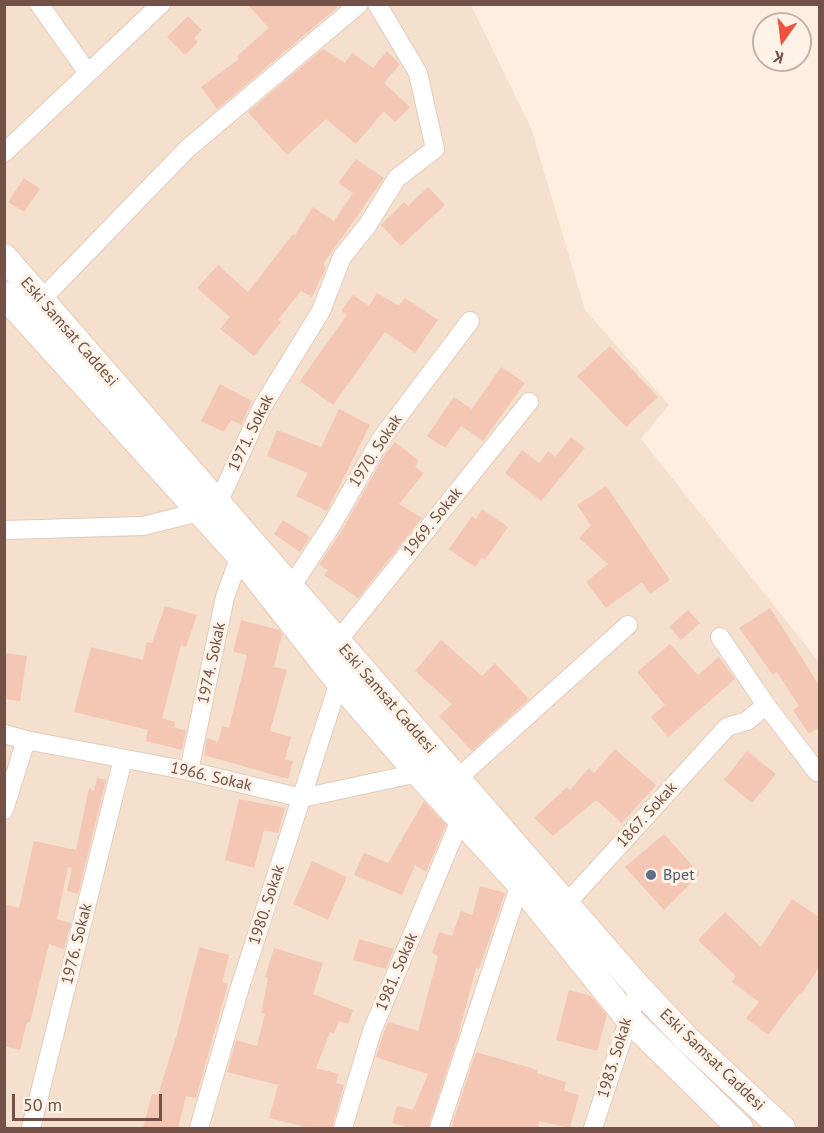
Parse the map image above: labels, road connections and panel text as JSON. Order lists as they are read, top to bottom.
{
  "streets": {
    "street": [
      "Eski Samsat Caddesi",
      "1971. Sokak",
      "1970. Sokak",
      "1969. Sokak",
      "1974. Sokak",
      "1966. Sokak",
      "1867. Sokak",
      "1980. Sokak",
      "1976. Sokak",
      "1981. Sokak",
      "1983. Sokak"
    ]
  },
  "crossings": [
    ["Eski Samsat Caddesi", "1971. Sokak"],
    ["Eski Samsat Caddesi", "1970. Sokak"],
    ["Eski Samsat Caddesi", "1969. Sokak"],
    ["Eski Samsat Caddesi", "1974. Sokak"],
    ["Eski Samsat Caddesi", "1966. Sokak"],
    ["Eski Samsat Caddesi", "1867. Sokak"],
    ["Eski Samsat Caddesi", "1980. Sokak"],
    ["Eski Samsat Caddesi", "1981. Sokak"],
    ["Eski Samsat Caddesi", "1983. Sokak"],
    ["1974. Sokak", "1966. Sokak"],
    ["1966. Sokak", "1980. Sokak"],
    ["1966. Sokak", "1976. Sokak"]
  ],
  "places": ["Bpet"],
  "scale_bar": "50 m",
  "north": "bottom"
}
